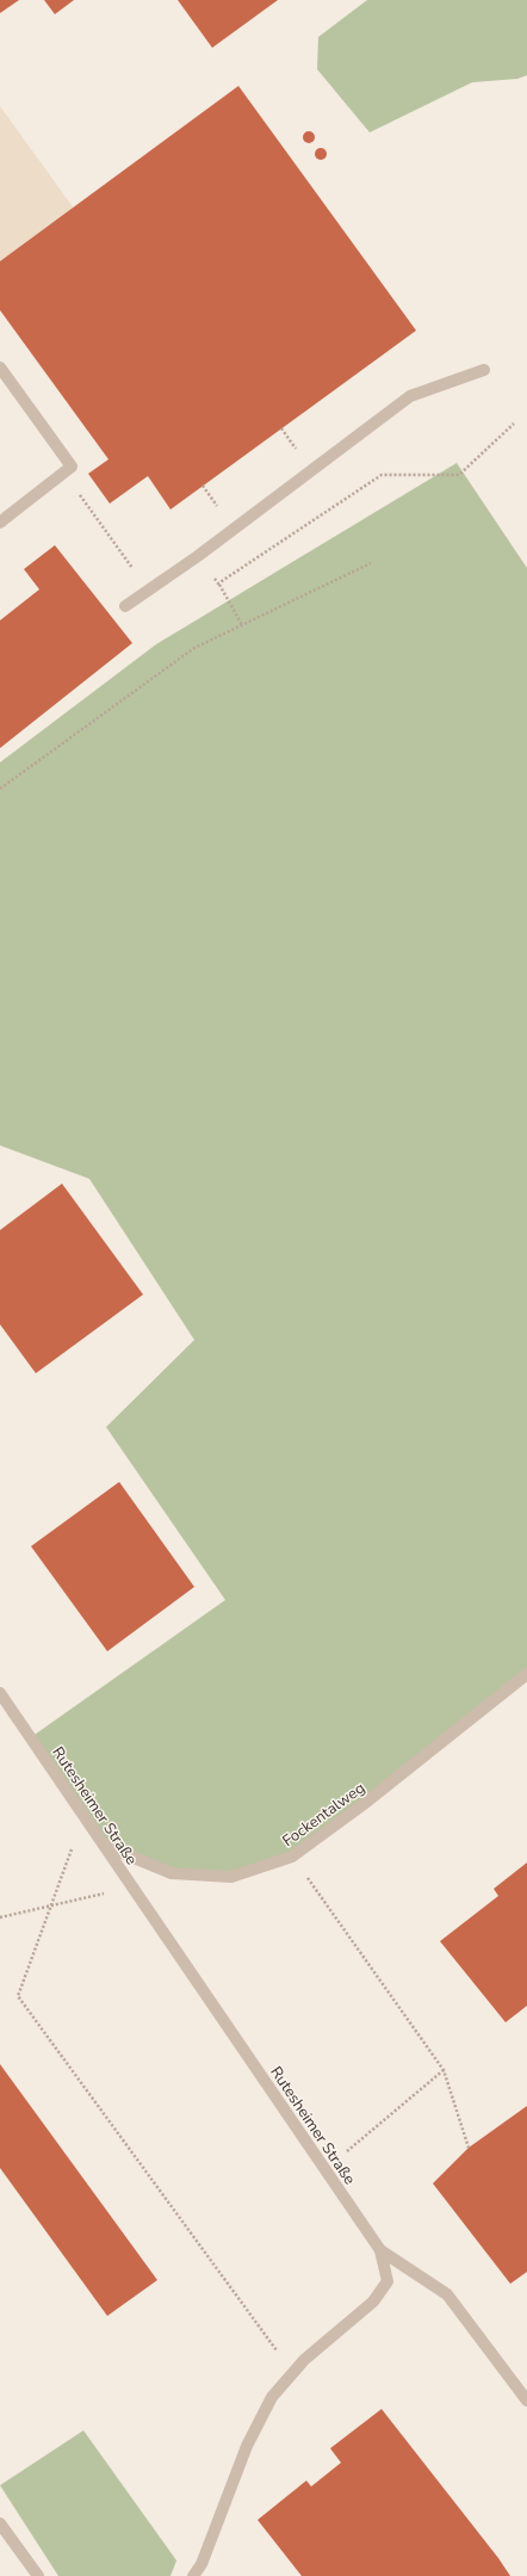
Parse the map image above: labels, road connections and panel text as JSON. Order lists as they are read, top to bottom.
{
  "streets": {
    "street": ["Rutesheimer Straße", "Fockentalweg"]
  },
  "crossings": [
    ["Rutesheimer Straße", "Fockentalweg"]
  ]
}
